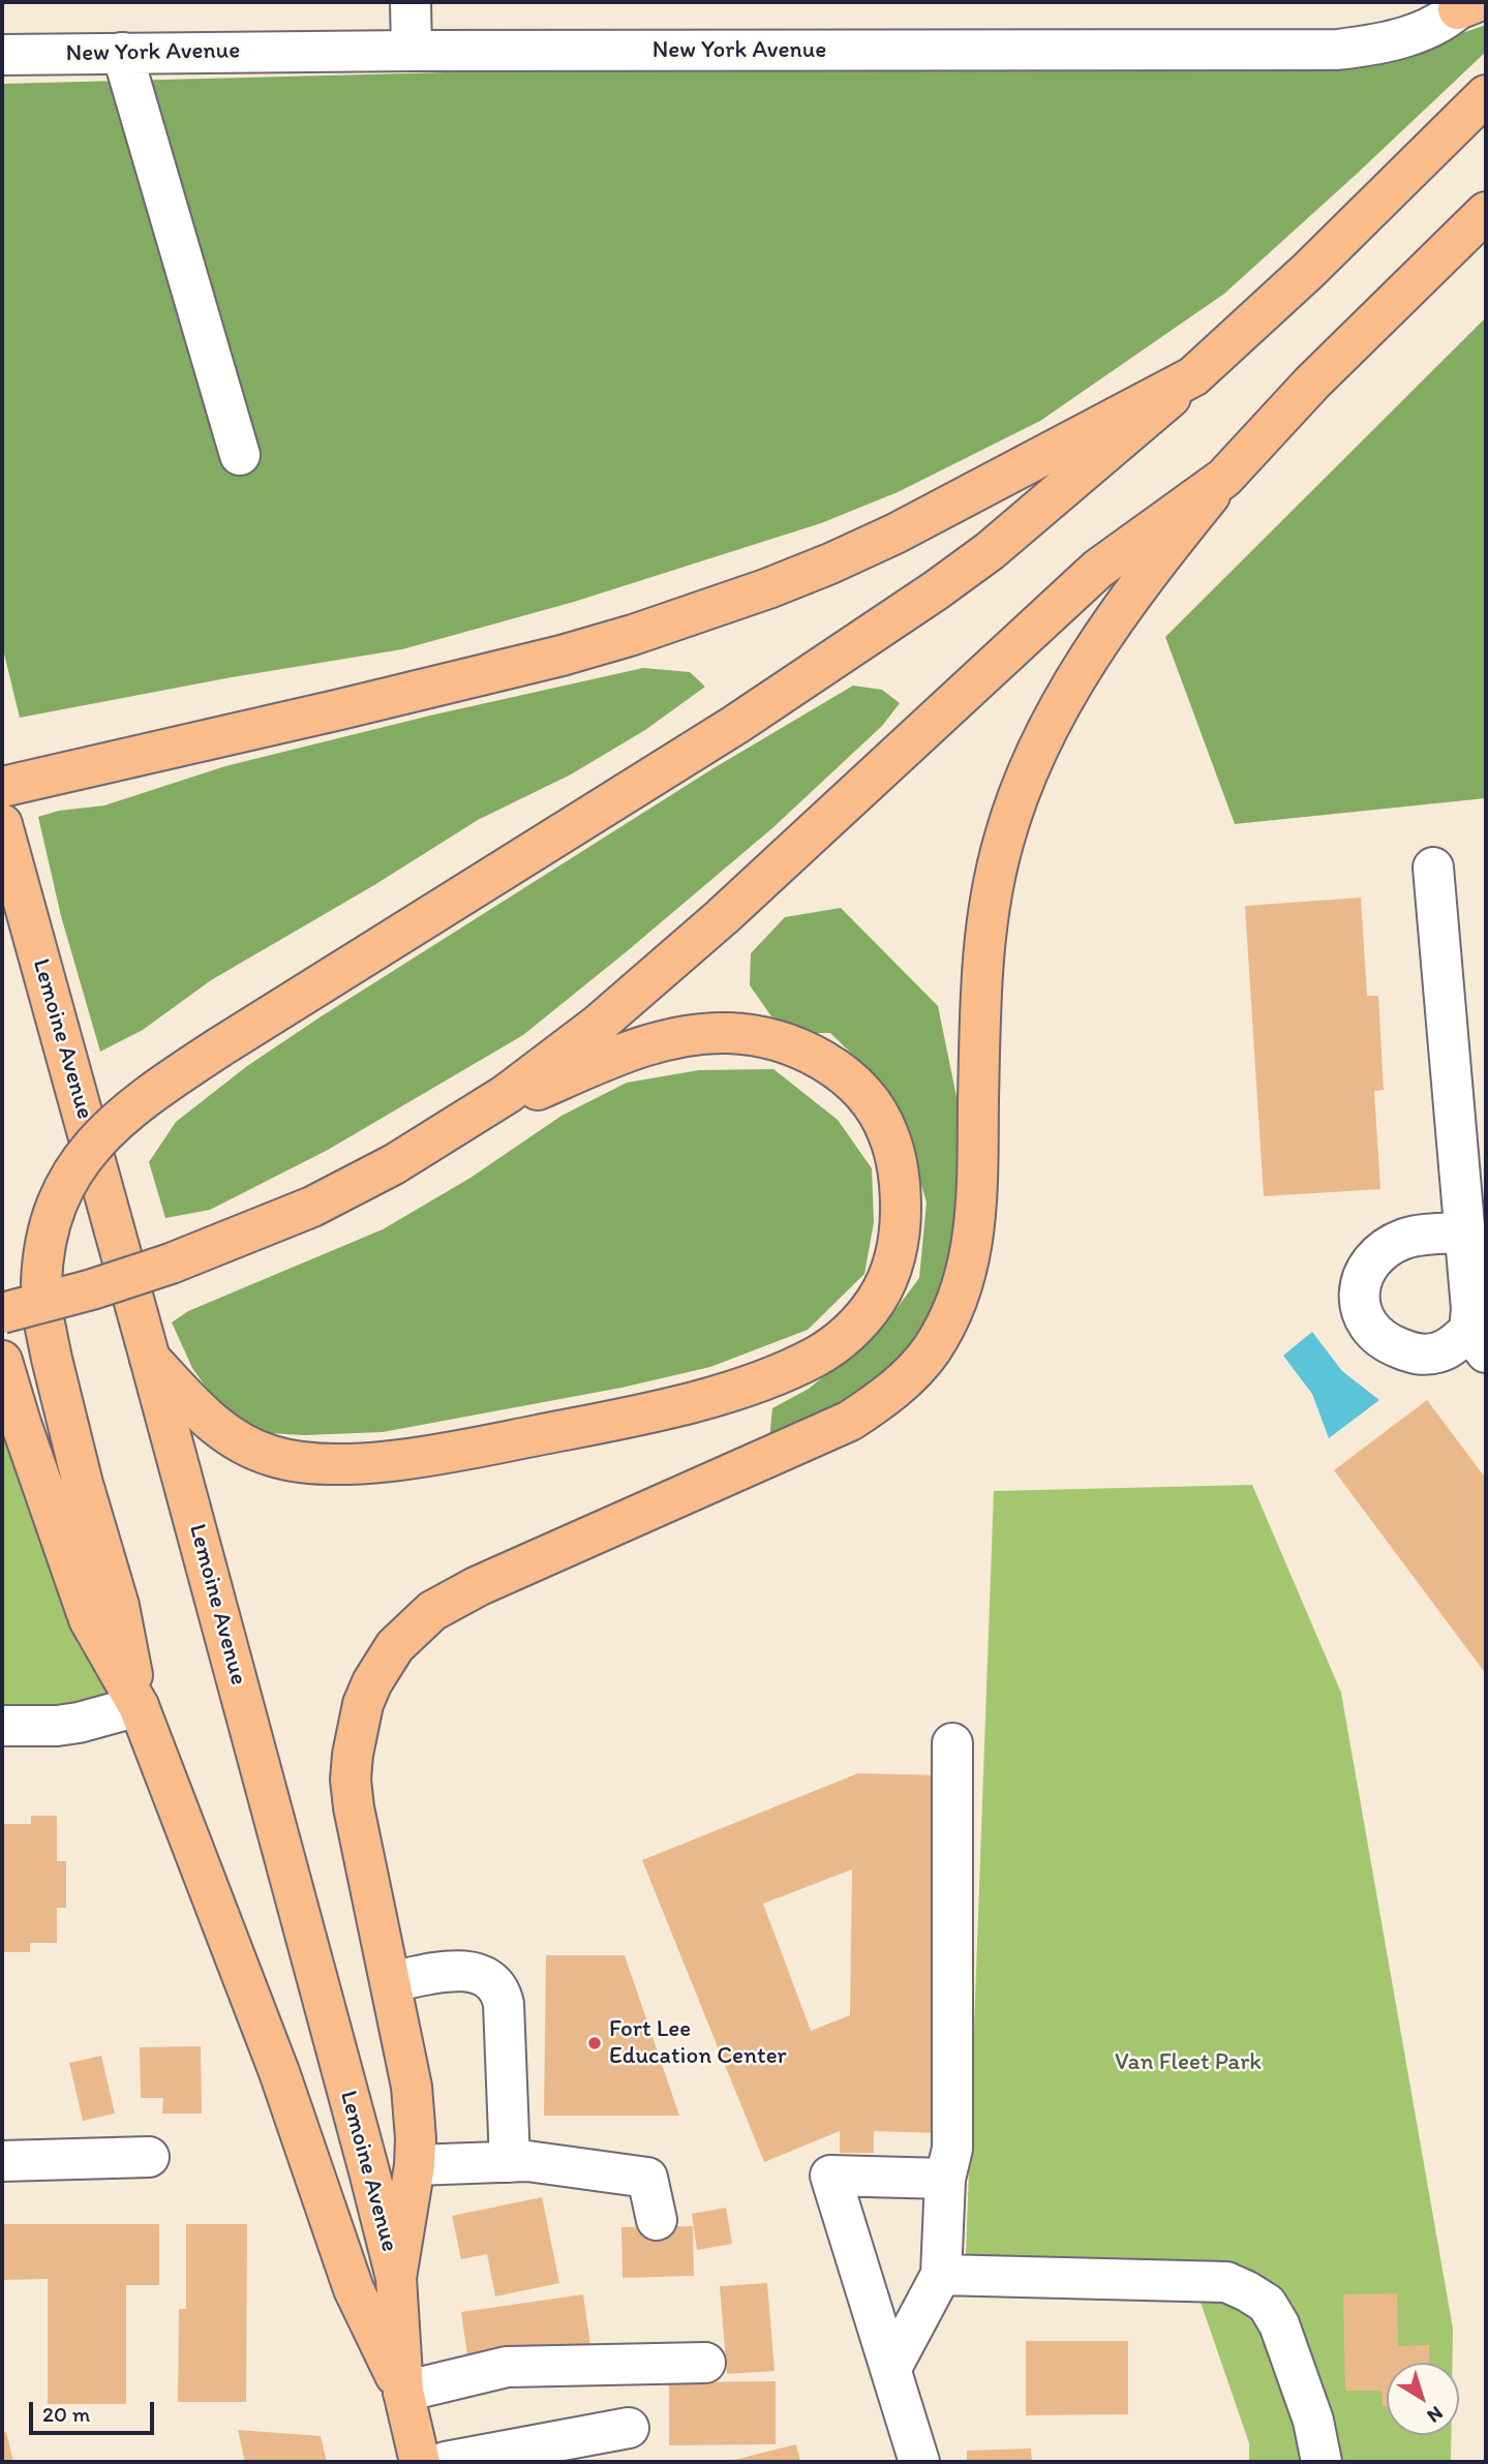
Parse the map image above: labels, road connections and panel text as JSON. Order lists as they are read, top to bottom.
{
  "streets": {
    "main road": ["Lemoine Avenue"],
    "street": ["New York Avenue"]
  },
  "parks": ["Van Fleet Park"],
  "places": ["Fort Lee Education Center"],
  "scale_bar": "20 m",
  "north": "bottom right"
}
